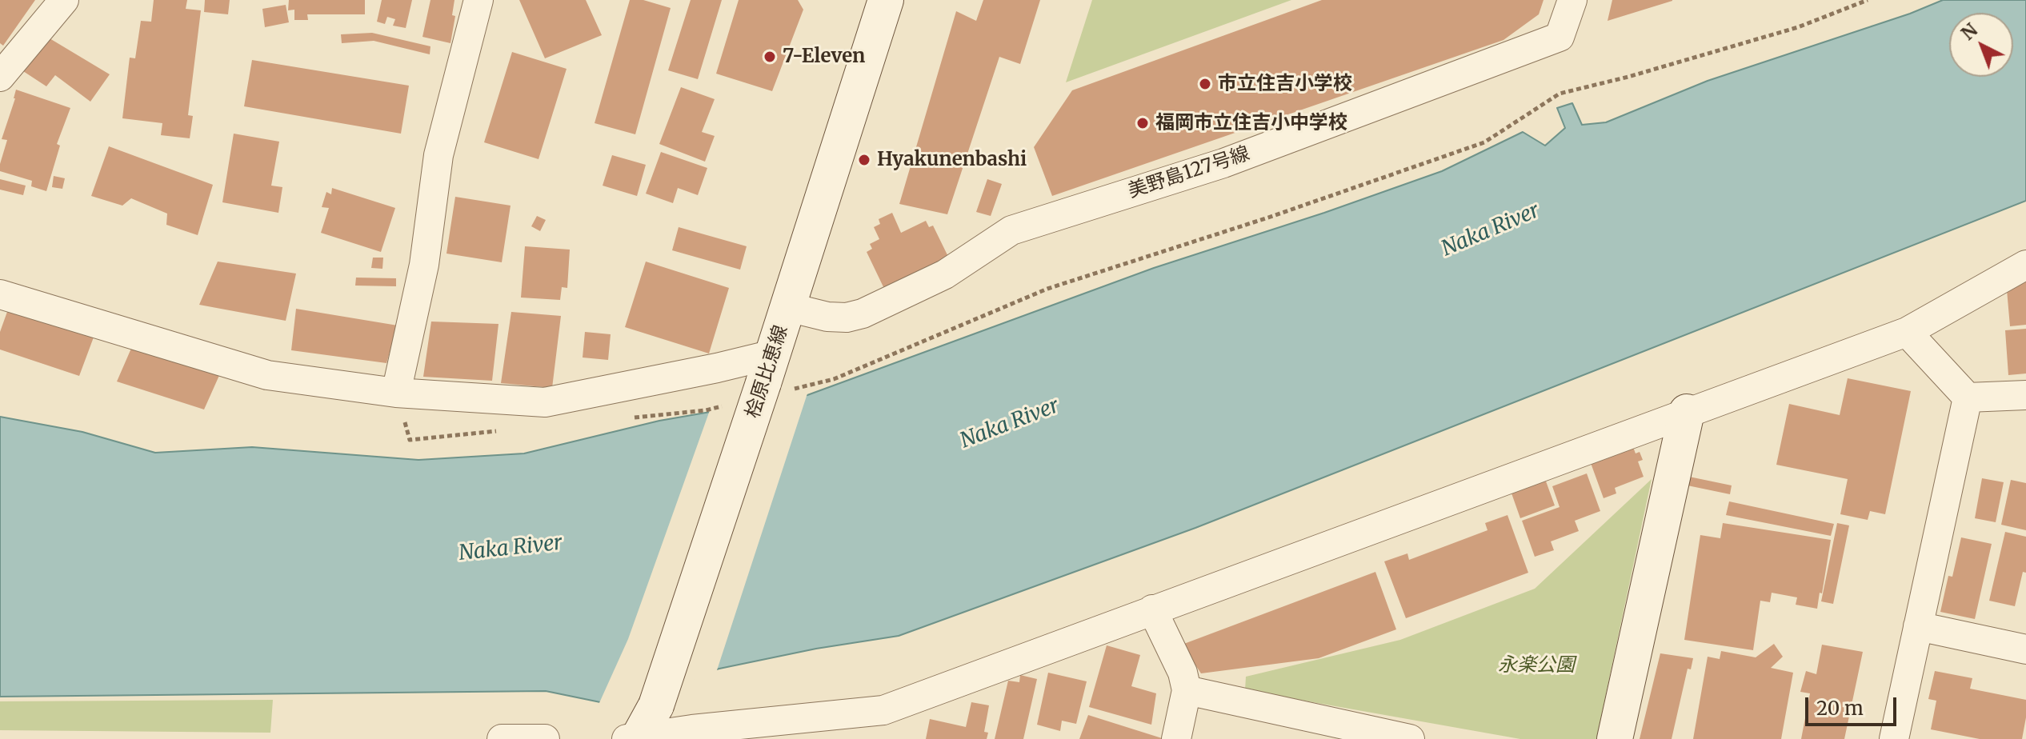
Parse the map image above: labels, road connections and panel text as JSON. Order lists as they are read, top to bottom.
{
  "streets": {
    "main road": ["桧原比恵線"],
    "street": ["美野島127号線"]
  },
  "crossings": [
    ["美野島127号線", "桧原比恵線"]
  ],
  "water": ["Naka River"],
  "parks": ["永楽公園"],
  "places": [
    "7-Eleven",
    "市立住吉小学校",
    "福岡市立住吉小中学校",
    "Hyakunenbashi"
  ],
  "scale_bar": "20 m",
  "north": "top left"
}
